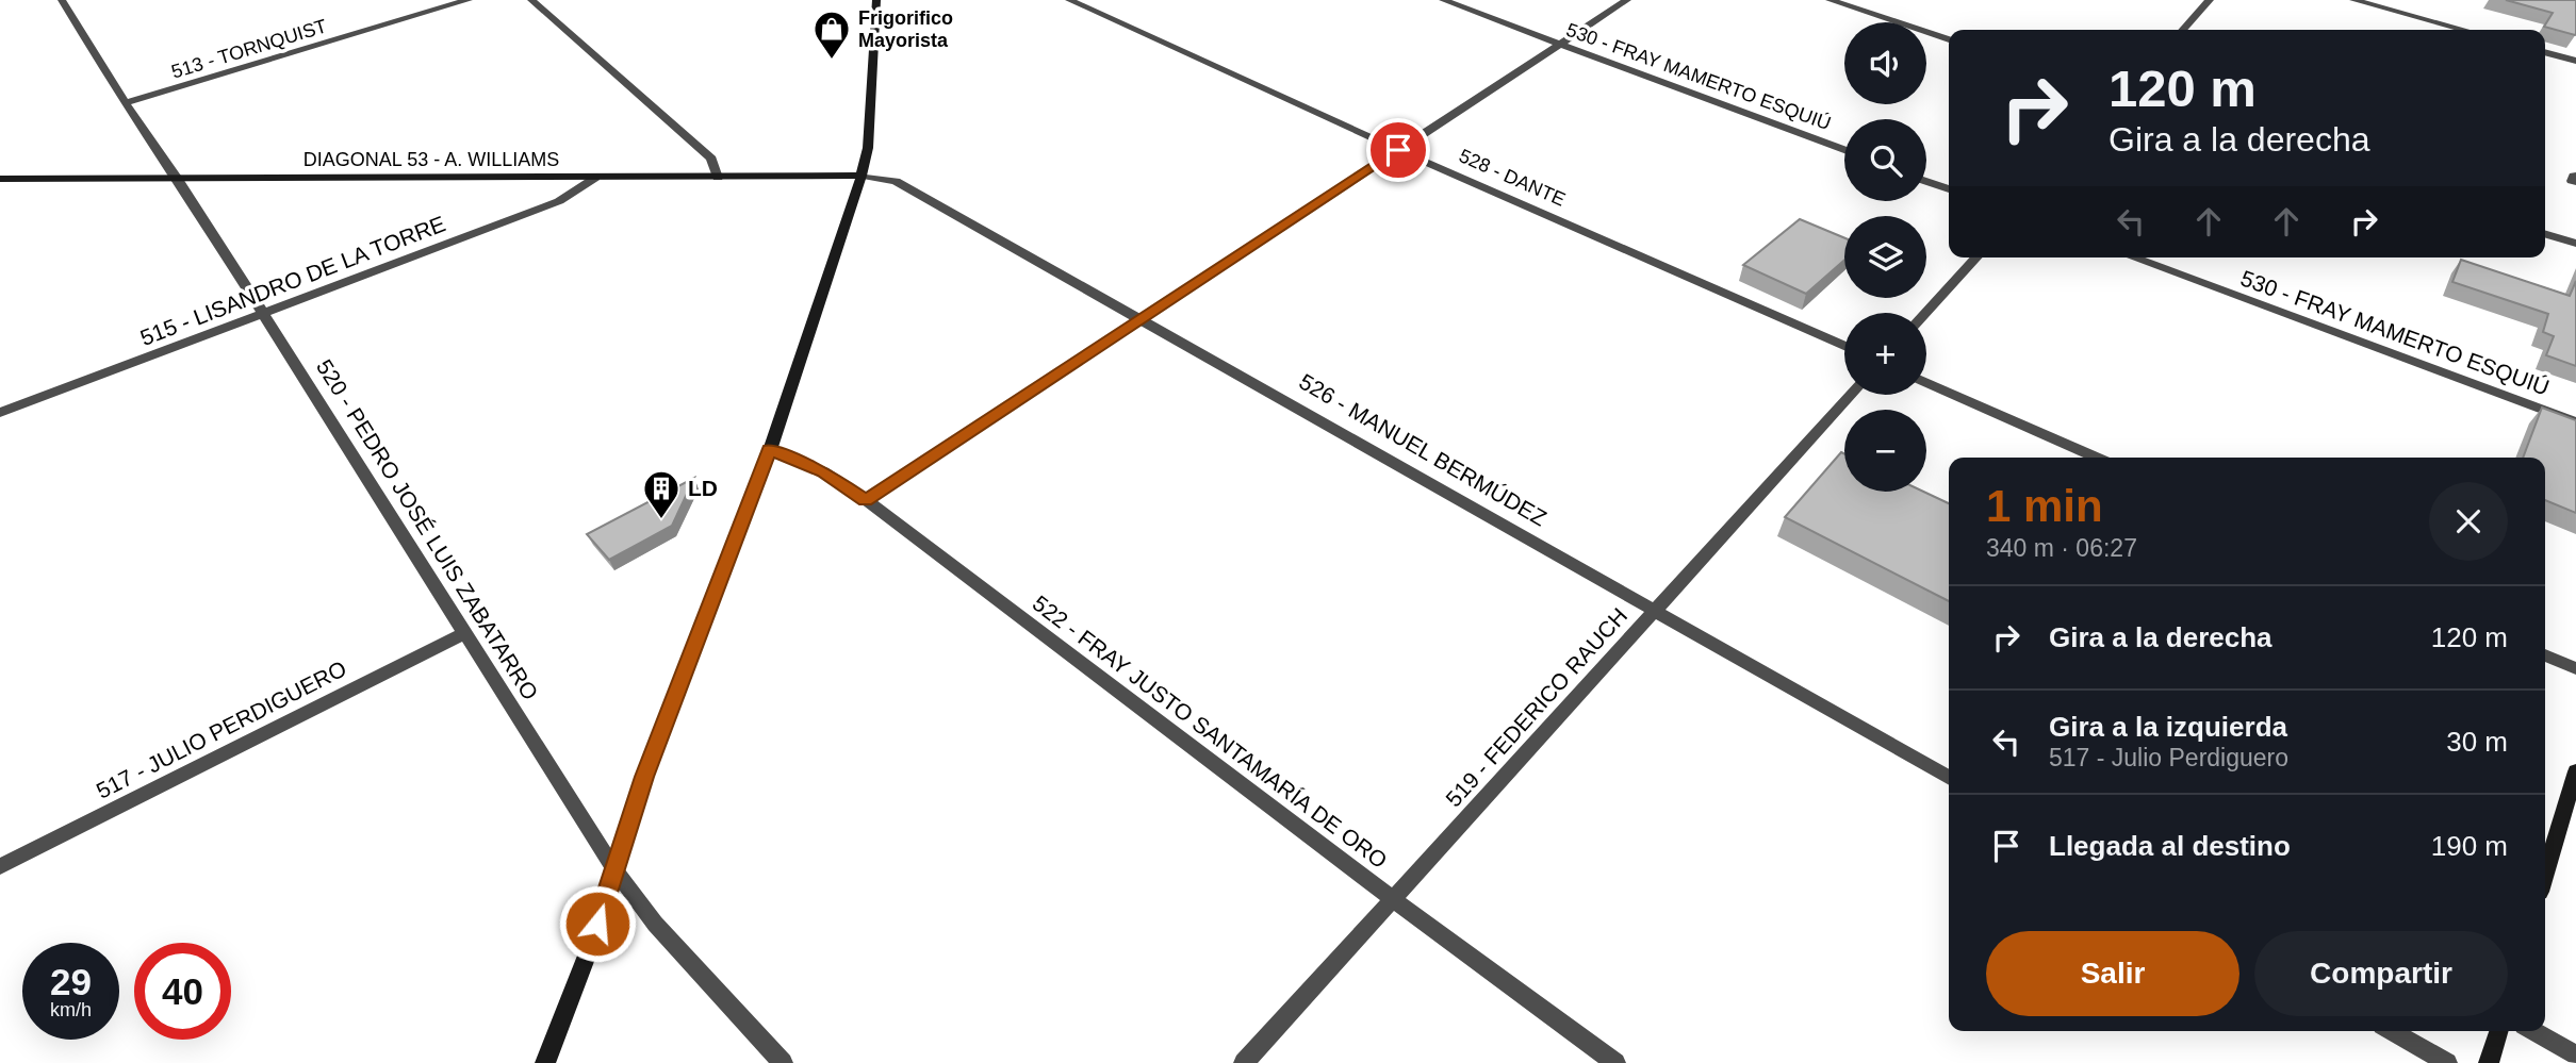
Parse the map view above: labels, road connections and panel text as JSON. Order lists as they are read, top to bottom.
{
  "streets": {
    "street": [
      "513 - TORNQUIST",
      "530 - FRAY MAMERTO ESQUIÚ",
      "DIAGONAL 53 - A. WILLIAMS",
      "528 - DANTE",
      "515 - LISANDRO DE LA TORRE",
      "526 - MANUEL BERMÚDEZ",
      "520 - PEDRO JOSÉ LUIS ZABATARRO",
      "519 - FEDERICO RAUCH",
      "517 - JULIO PERDIGUERO",
      "522 - FRAY JUSTO SANTAMARÍA DE ORO"
    ]
  },
  "crossings": [
    ["513 - TORNQUIST", "520 - PEDRO JOSÉ LUIS ZABATARRO"],
    ["DIAGONAL 53 - A. WILLIAMS", "515 - LISANDRO DE LA TORRE"],
    ["DIAGONAL 53 - A. WILLIAMS", "526 - MANUEL BERMÚDEZ"],
    ["DIAGONAL 53 - A. WILLIAMS", "520 - PEDRO JOSÉ LUIS ZABATARRO"],
    ["515 - LISANDRO DE LA TORRE", "520 - PEDRO JOSÉ LUIS ZABATARRO"],
    ["526 - MANUEL BERMÚDEZ", "519 - FEDERICO RAUCH"],
    ["520 - PEDRO JOSÉ LUIS ZABATARRO", "517 - JULIO PERDIGUERO"],
    ["519 - FEDERICO RAUCH", "522 - FRAY JUSTO SANTAMARÍA DE ORO"]
  ],
  "places": {
    "shop": ["Frigorifico Mayorista"],
    "building": ["LD"]
  },
  "page": {
    "map_buttons": ["+", "−"],
    "turn": ["120 m", "Gira a la derecha"],
    "heading": ["1 min", "340 m · 06:27"],
    "list": [
      {
        "name": "Gira a la derecha",
        "value": "120 m"
      },
      {
        "name": "Gira a la izquierda",
        "note": "517 - Julio Perdiguero",
        "value": "30 m"
      },
      {
        "name": "Llegada al destino",
        "value": "190 m"
      }
    ],
    "buttons": ["Salir", "Compartir"],
    "speed": "29 km/h",
    "limit": "40"
  }
}
